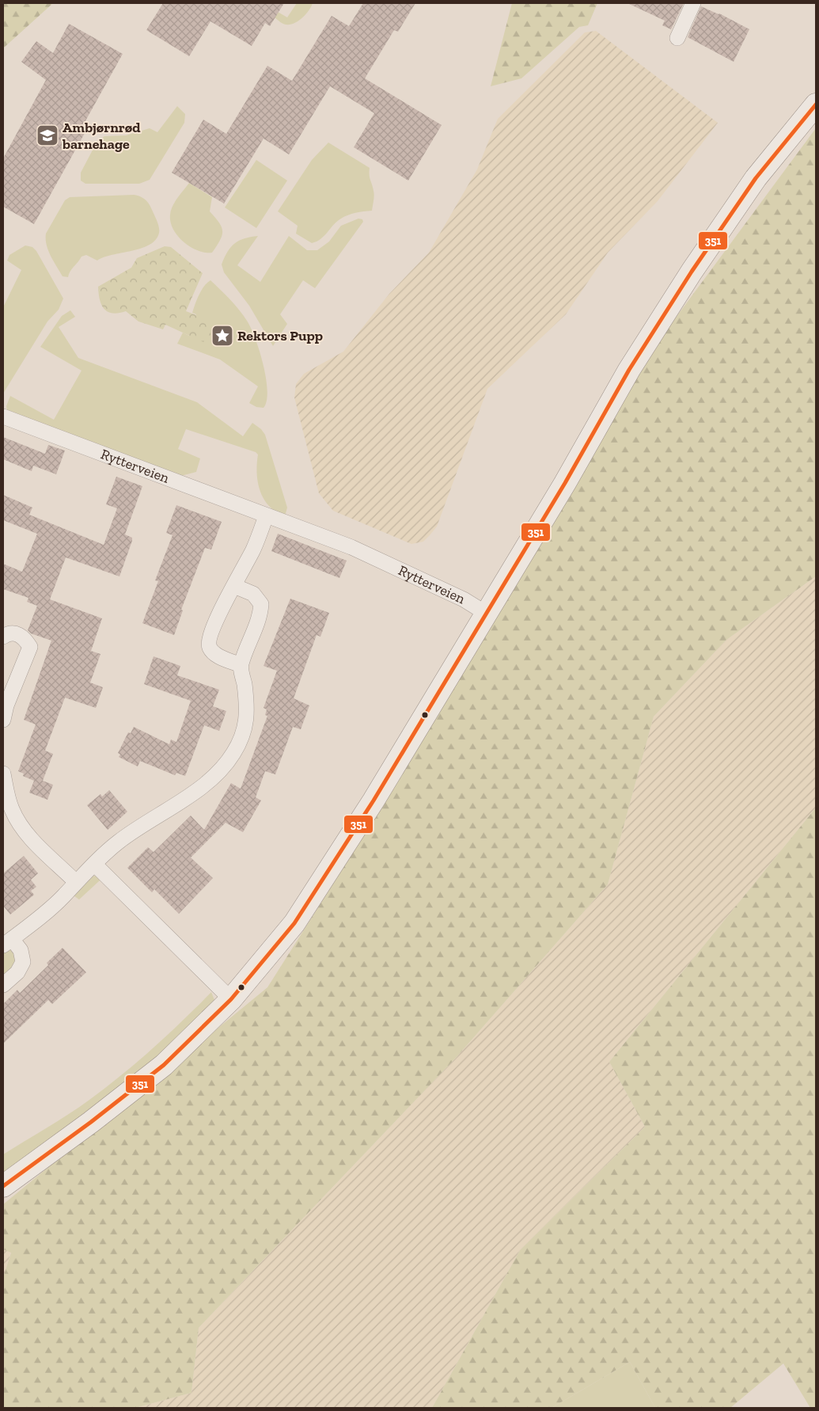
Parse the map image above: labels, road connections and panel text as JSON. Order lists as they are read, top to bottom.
{
  "streets": {
    "street": ["Rytterveien"]
  },
  "places": {
    "school or university": ["Ambjørnrød barnehage"],
    "place": ["Rektors Pupp"]
  },
  "lines": ["transit line 351"]
}
